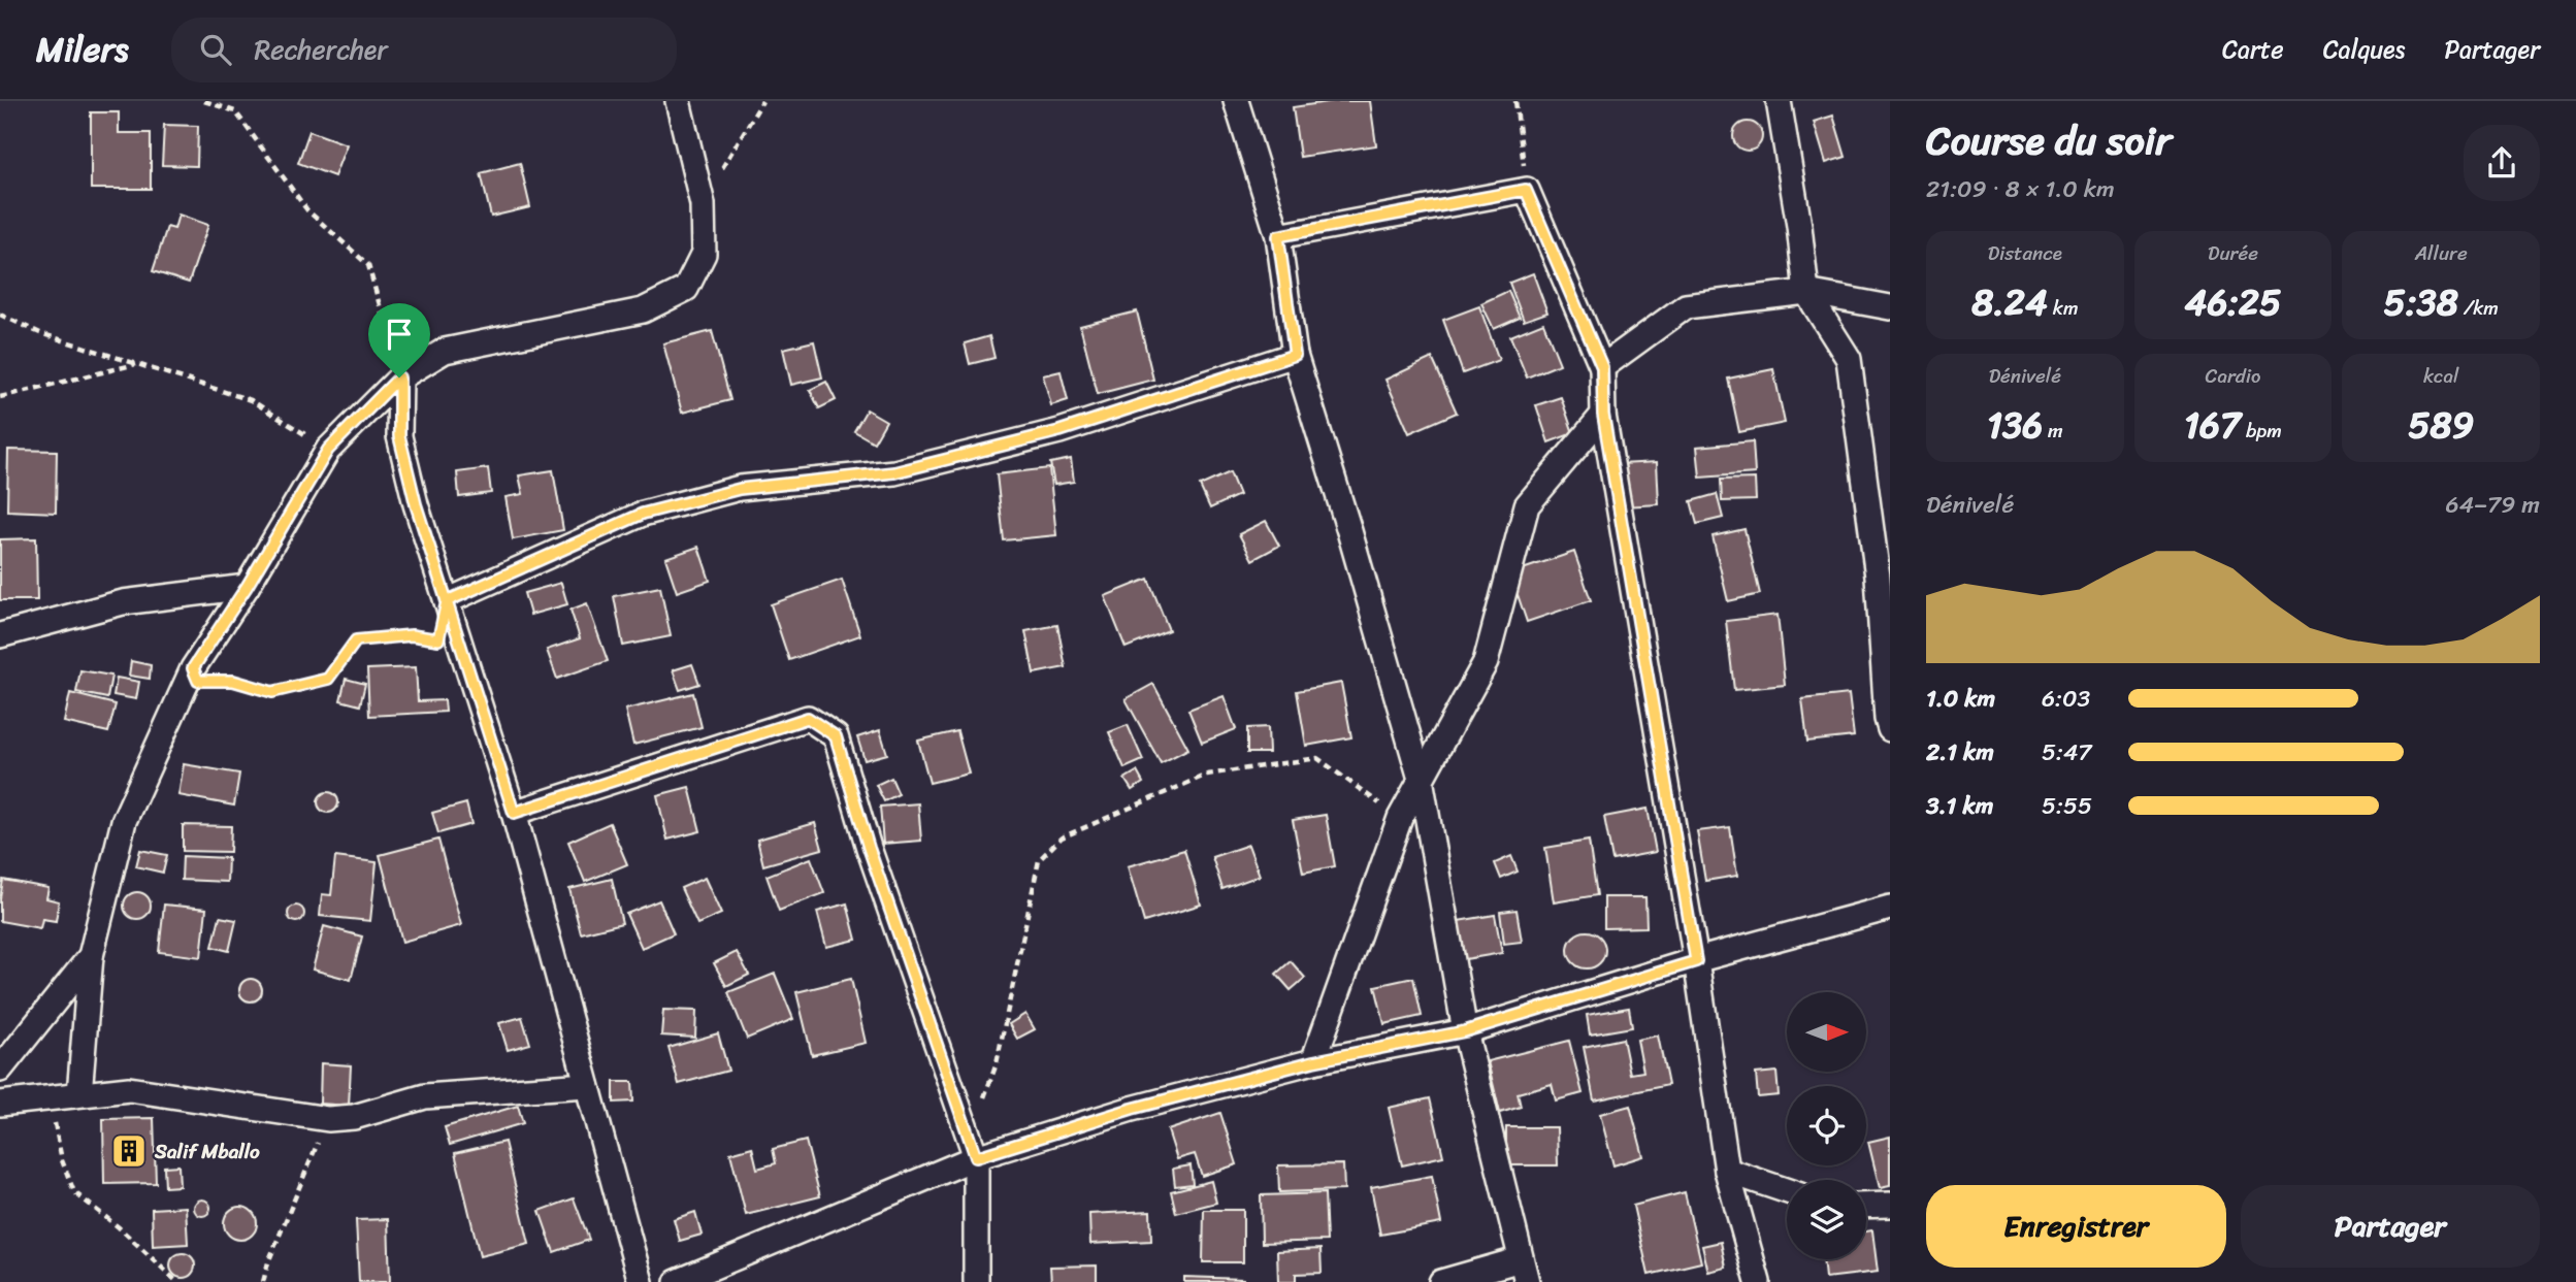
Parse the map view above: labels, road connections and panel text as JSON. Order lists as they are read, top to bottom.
{
  "places": {
    "building": ["Salif Mballo"]
  },
  "north": "right",
  "page": {
    "header": "Milers",
    "search": "Rechercher",
    "nav": ["Carte", "Calques", "Partager"],
    "heading": ["Course du soir", "21:09 · 8 × 1.0 km"],
    "stats": [
      ["Distance", "8.24 km"],
      ["Durée", "46:25"],
      ["Allure", "5:38 /km"],
      ["Dénivelé", "136 m"],
      ["Cardio", "167 bpm"],
      ["kcal", "589"]
    ],
    "chart": ["Dénivelé", "64–79 m"],
    "list": [
      {
        "name": "1.0 km",
        "note": "6:03"
      },
      {
        "name": "2.1 km",
        "note": "5:47"
      },
      {
        "name": "3.1 km",
        "note": "5:55"
      }
    ],
    "buttons": ["Enregistrer", "Partager"]
  }
}
